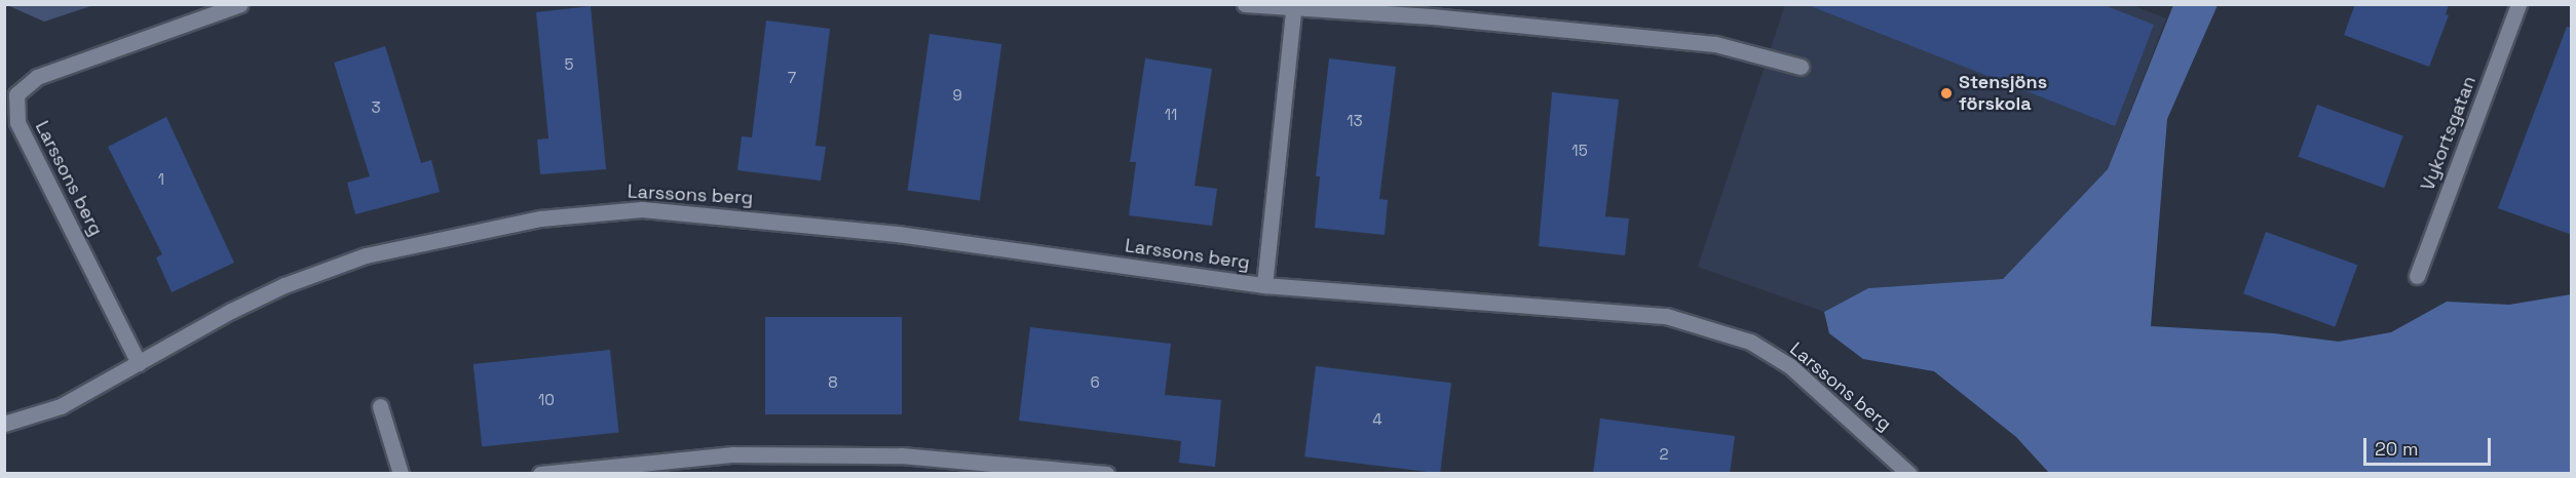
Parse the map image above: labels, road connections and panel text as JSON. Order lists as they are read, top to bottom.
{
  "streets": {
    "street": ["Vykortsgatan", "Larssons berg"]
  },
  "places": ["Stensjöns förskola"],
  "house_numbers": [
    "5",
    "7",
    "9",
    "3",
    "11",
    "13",
    "15",
    "1",
    "8",
    "6",
    "10",
    "4",
    "2"
  ],
  "scale_bar": "20 m"
}
